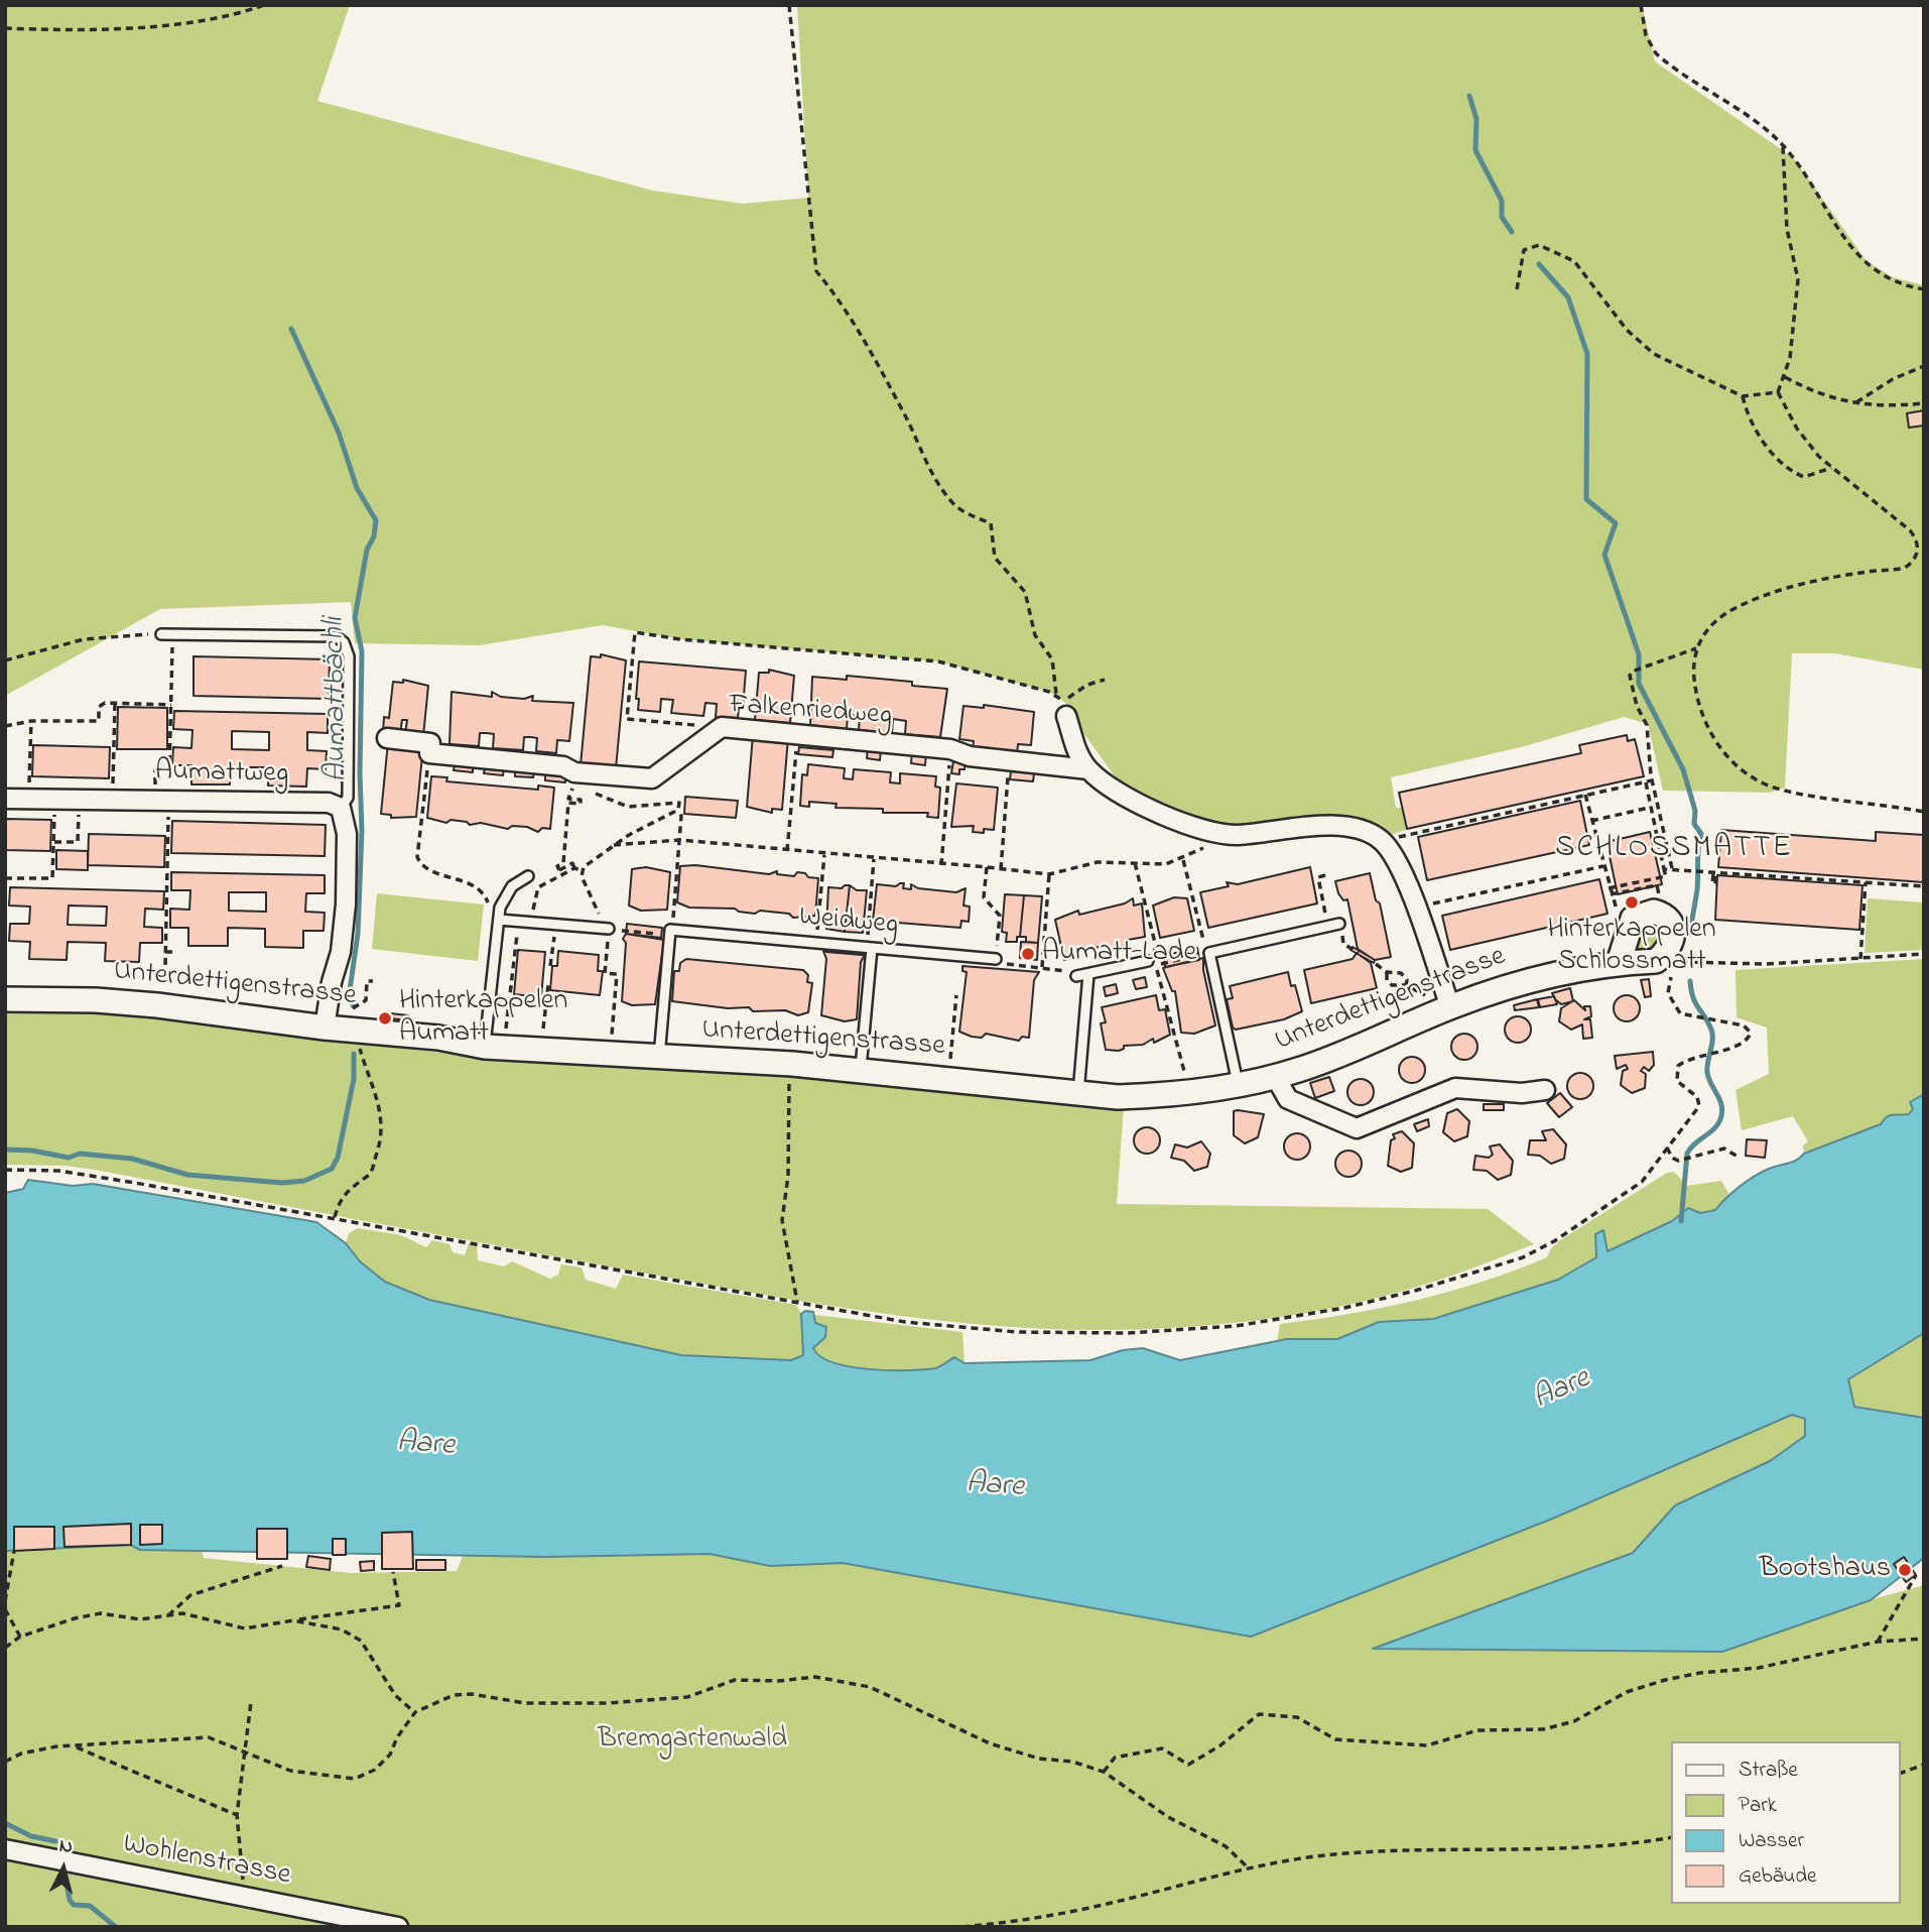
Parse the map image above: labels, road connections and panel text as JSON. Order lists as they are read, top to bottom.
{
  "streets": {
    "street": [
      "Falkenriedweg",
      "Aumattweg",
      "Unterdettigenstrasse",
      "Wohlenstrasse"
    ],
    "lane": ["Weidweg"]
  },
  "districts": ["SCHLOSSMATTE"],
  "water": ["Aumattbächli", "Aare"],
  "parks": ["Bremgartenwald"],
  "places": [
    "Hinterkappelen Schlossmatt",
    "Aumatt-Lade",
    "Hinterkappelen Aumatt",
    "Bootshaus"
  ],
  "legend": [
    "Straße",
    "Park",
    "Wasser",
    "Gebäude"
  ],
  "north": "top"
}
